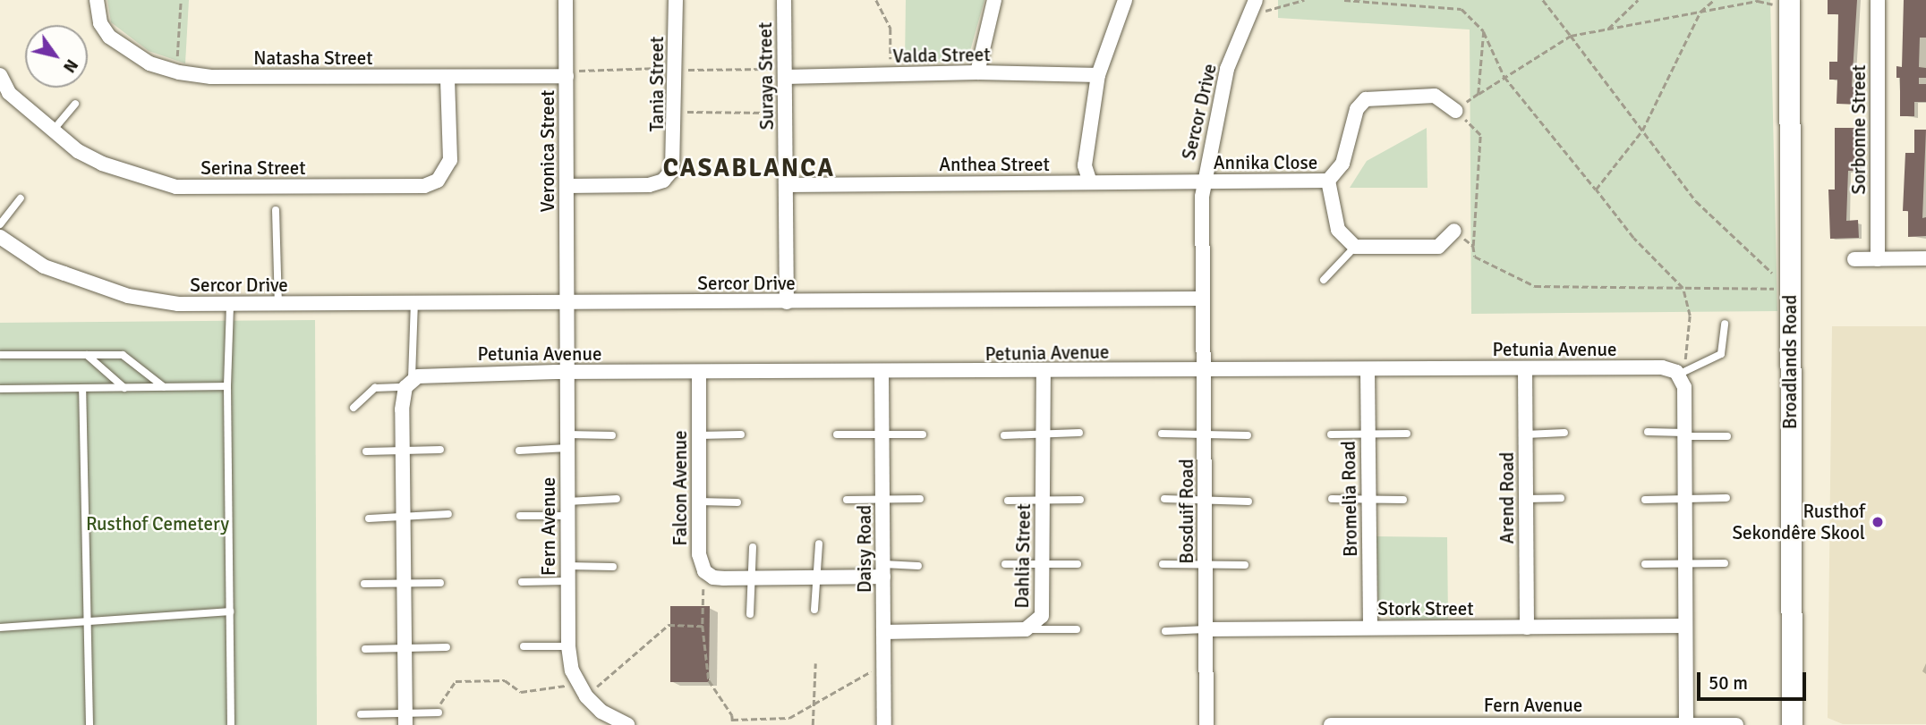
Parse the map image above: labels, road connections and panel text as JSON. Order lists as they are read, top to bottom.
{
  "streets": {
    "main road": ["Broadlands Road"],
    "street": [
      "Valda Street",
      "Natasha Street",
      "Suraya Street",
      "Tania Street",
      "Sercor Drive",
      "Sorbonne Street",
      "Veronica Street",
      "Annika Close",
      "Anthea Street",
      "Serina Street",
      "Petunia Avenue",
      "Falcon Avenue",
      "Arend Road",
      "Bromelia Road",
      "Bosduif Road",
      "Fern Avenue",
      "Daisy Road",
      "Dahlia Street",
      "Stork Street"
    ]
  },
  "crossings": [
    ["Valda Street", "Suraya Street"],
    ["Natasha Street", "Veronica Street"],
    ["Natasha Street", "Serina Street"],
    ["Suraya Street", "Sercor Drive"],
    ["Suraya Street", "Anthea Street"],
    ["Tania Street", "Veronica Street"],
    ["Sercor Drive", "Veronica Street"],
    ["Sercor Drive", "Annika Close"],
    ["Sercor Drive", "Anthea Street"],
    ["Sercor Drive", "Bosduif Road"],
    ["Sercor Drive", "Fern Avenue"],
    ["Veronica Street", "Fern Avenue"],
    ["Annika Close", "Anthea Street"],
    ["Petunia Avenue", "Falcon Avenue"],
    ["Petunia Avenue", "Arend Road"],
    ["Petunia Avenue", "Bromelia Road"],
    ["Petunia Avenue", "Bosduif Road"],
    ["Petunia Avenue", "Fern Avenue"],
    ["Petunia Avenue", "Daisy Road"],
    ["Petunia Avenue", "Dahlia Street"],
    ["Falcon Avenue", "Daisy Road"],
    ["Arend Road", "Stork Street"],
    ["Bromelia Road", "Stork Street"],
    ["Bosduif Road", "Stork Street"],
    ["Daisy Road", "Dahlia Street"]
  ],
  "districts": ["CASABLANCA"],
  "parks": ["Rusthof Cemetery"],
  "places": ["Rusthof Sekondêre Skool"],
  "scale_bar": "50 m",
  "north": "bottom right"
}
